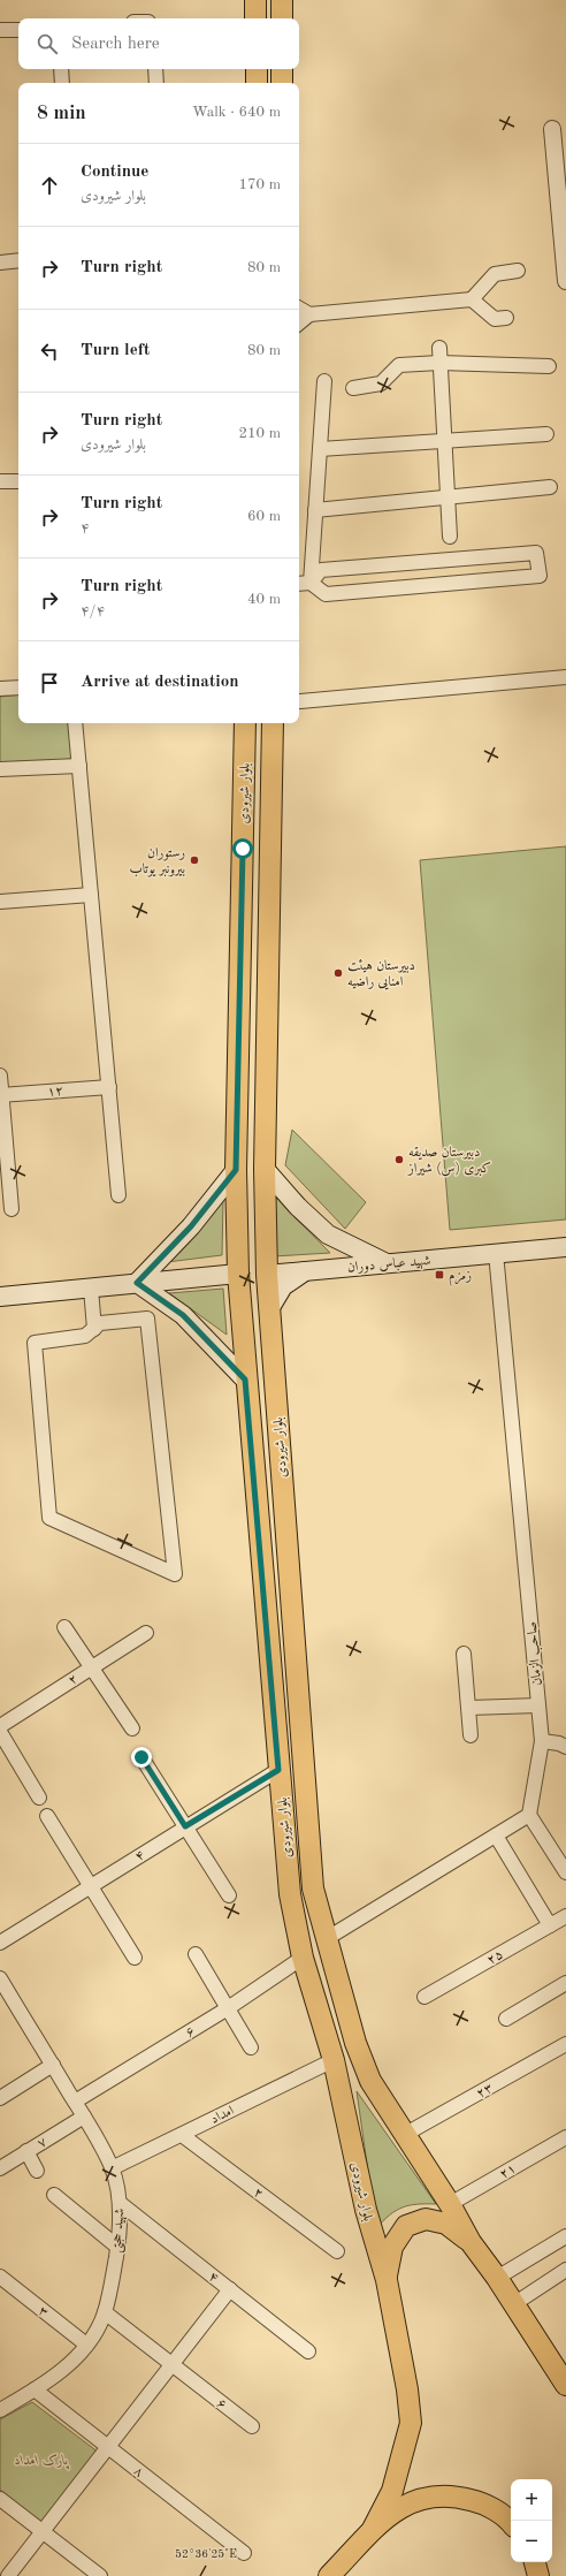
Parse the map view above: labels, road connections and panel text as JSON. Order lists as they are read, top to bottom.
{
  "streets": {
    "main road": ["بلوار شیرودی", "شهید عباس دوران"],
    "street": [
      "۱۲",
      "صاحب الزمان",
      "۲",
      "۴",
      "۲۵",
      "۶",
      "۲۳",
      "امداد",
      "۷",
      "۲۱",
      "شهید حجتی",
      "۳",
      "۸"
    ]
  },
  "crossings": [
    ["بلوار شیرودی", "شهید عباس دوران"],
    ["بلوار شیرودی", "۴"],
    ["بلوار شیرودی", "۶"],
    ["بلوار شیرودی", "۲۳"],
    ["بلوار شیرودی", "امداد"],
    ["بلوار شیرودی", "۲۱"],
    ["شهید عباس دوران", "صاحب الزمان"],
    ["۲", "امداد"],
    ["۴", "شهید حجتی"],
    ["۶", "شهید حجتی"],
    ["امداد", "شهید حجتی"],
    ["۷", "شهید حجتی"],
    ["شهید حجتی", "۳"],
    ["شهید حجتی", "۸"]
  ],
  "parks": ["پارک امداد"],
  "places": {
    "other": ["رستوران بیرونبر یوتاب", "دبیرستان هیئت امنایی راضیه", "دبیرستان صدیقه کبری (س) شیراز"],
    "transit": ["زمزم"]
  },
  "page": {
    "search": "Search here",
    "heading": ["8 min", "Walk · 640 m"],
    "list": [
      ["Continue", "بلوار شیرودی", "170 m"],
      ["Turn right", "80 m"],
      ["Turn left", "80 m"],
      ["Turn right", "بلوار شیرودی", "210 m"],
      ["Turn right", "۴", "60 m"],
      ["Turn right", "۴/۴", "40 m"],
      "Arrive at destination"
    ],
    "map_buttons": ["+", "−"]
  },
  "coordinates": ["52°36'25\"E"]
}
